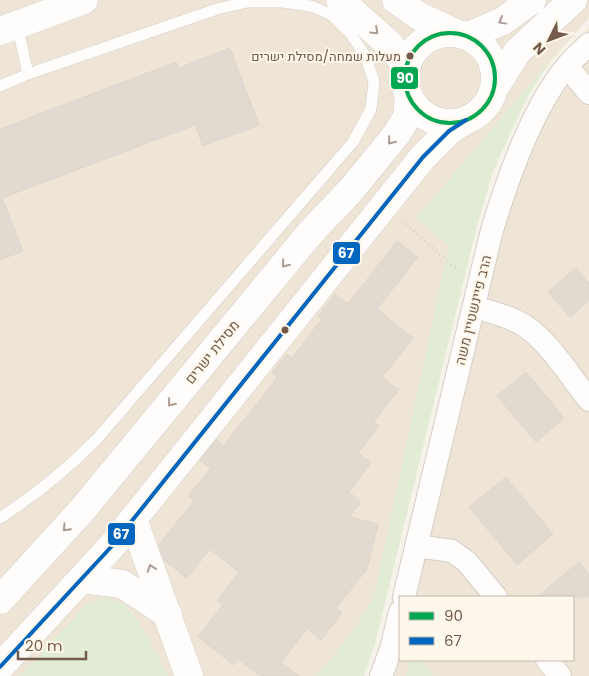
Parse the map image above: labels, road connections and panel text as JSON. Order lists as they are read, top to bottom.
{
  "streets": {
    "street": ["הרב פיינשטיין משה", "מסילת ישרים"]
  },
  "places": ["מעלות שמחה/מסילת ישרים"],
  "lines": ["transit line 90", "transit line 67"],
  "legend": ["90", "67"],
  "scale_bar": "20 m",
  "north": "bottom left"
}
